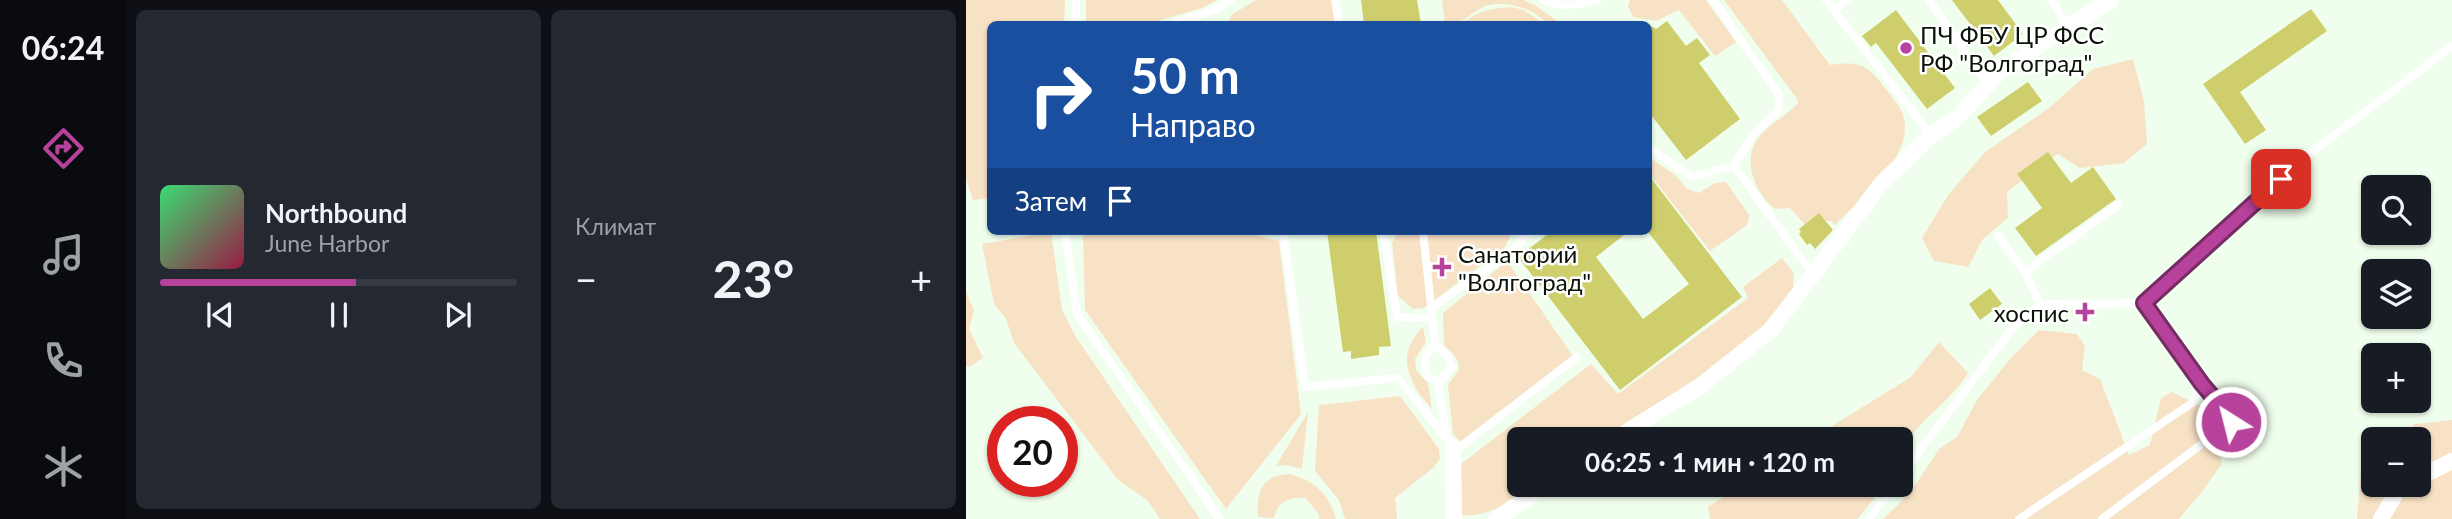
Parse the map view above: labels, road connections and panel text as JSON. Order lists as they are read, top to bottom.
{
  "places": {
    "other": ["ПЧ ФБУ ЦР ФСС РФ \"Волгоград\""],
    "health": ["Санаторий \"Волгоград\"", "хоспис"]
  },
  "page": {
    "tabs": "06:24",
    "tile": "Климат",
    "turn": ["50 m", "Направо"],
    "then": "Затем",
    "map_buttons": ["+", "−"],
    "song": ["Northbound", "June Harbor"],
    "heat": ["−", "23°", "+"],
    "limit": "20",
    "trip": "06:25 · 1 мин · 120 m"
  }
}
